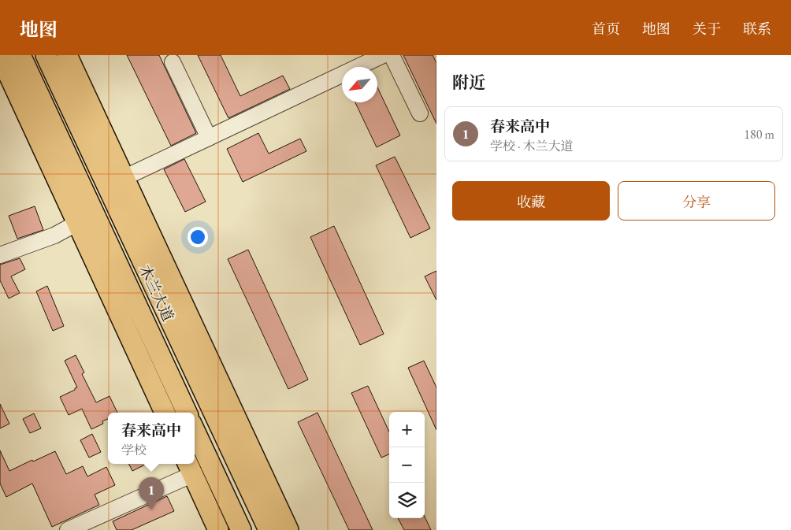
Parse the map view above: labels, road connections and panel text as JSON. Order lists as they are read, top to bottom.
{
  "streets": {
    "main road": ["木兰大道"]
  },
  "north": "bottom left",
  "page": {
    "header": "地图",
    "nav": [
      "首页",
      "地图",
      "关于",
      "联系"
    ],
    "heading": "附近",
    "list": [
      {
        "mark": "1",
        "name": "春来高中",
        "note": "学校 · 木兰大道",
        "value": "180 m"
      }
    ],
    "buttons": ["收藏", "分享"],
    "map_buttons": ["+", "−"],
    "popup": ["春来高中", "学校"],
    "pins": "1"
  }
}
